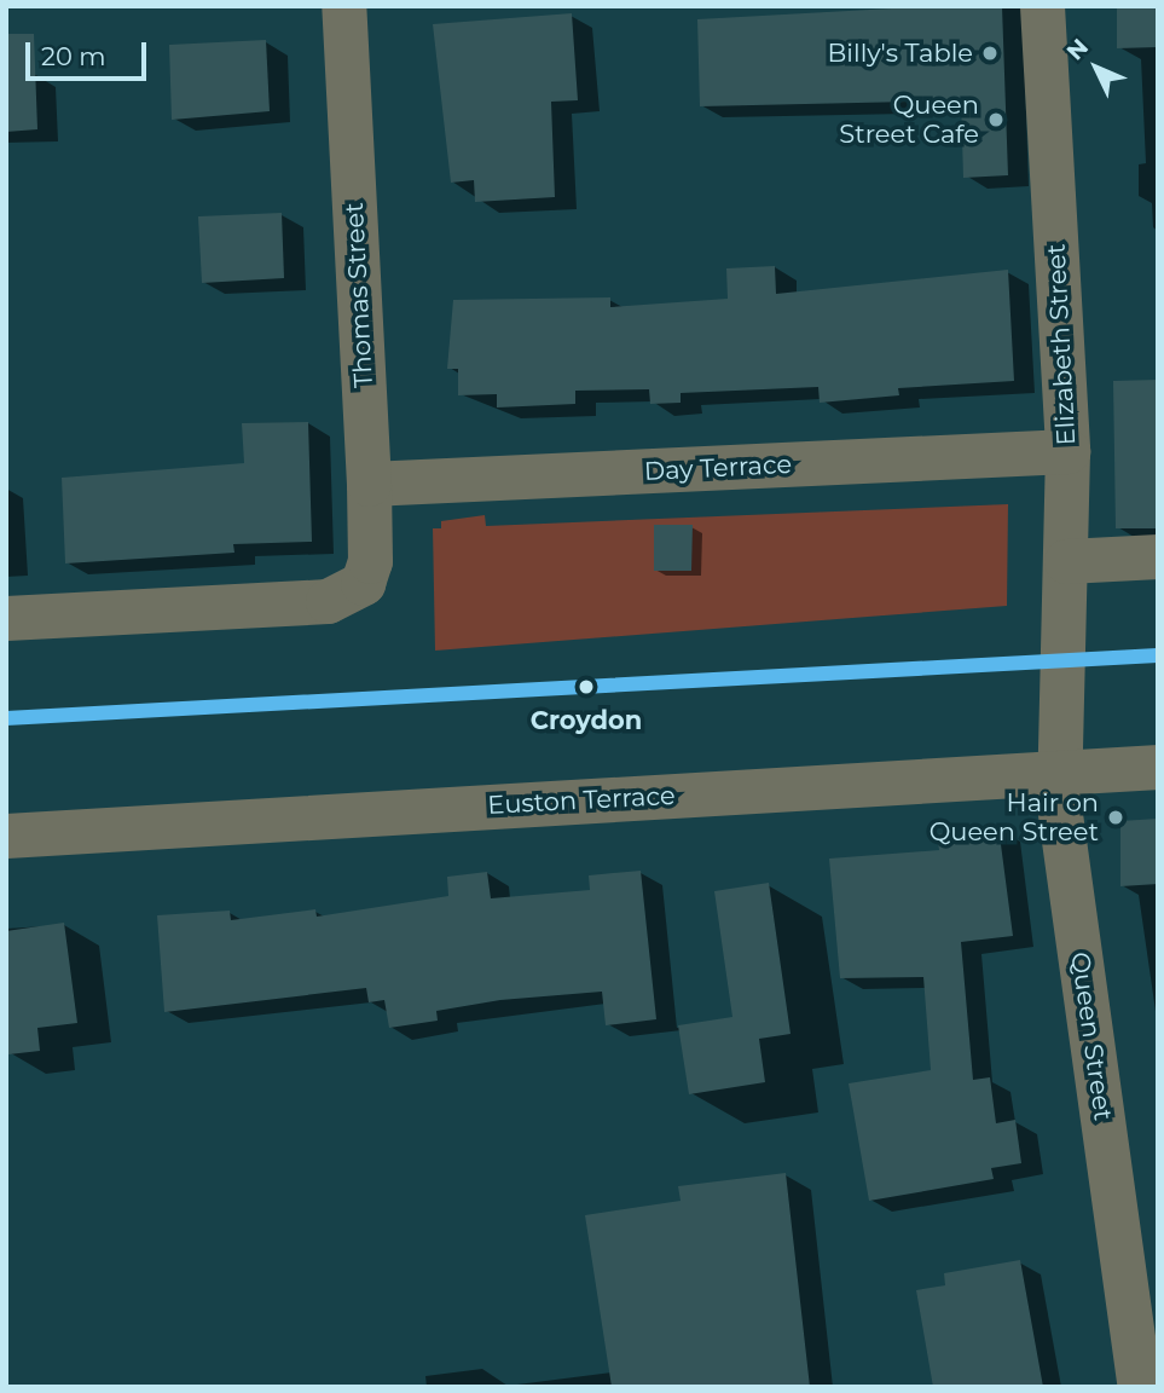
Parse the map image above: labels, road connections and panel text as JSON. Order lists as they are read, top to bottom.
{
  "streets": {
    "street": [
      "Thomas Street",
      "Elizabeth Street",
      "Day Terrace",
      "Euston Terrace",
      "Queen Street"
    ]
  },
  "crossings": [
    ["Thomas Street", "Day Terrace"],
    ["Elizabeth Street", "Day Terrace"],
    ["Elizabeth Street", "Queen Street"],
    ["Euston Terrace", "Queen Street"]
  ],
  "places": [
    "Billy's Table",
    "Queen Street Cafe",
    "Croydon",
    "Hair on Queen Street"
  ],
  "scale_bar": "20 m",
  "north": "top left"
}
